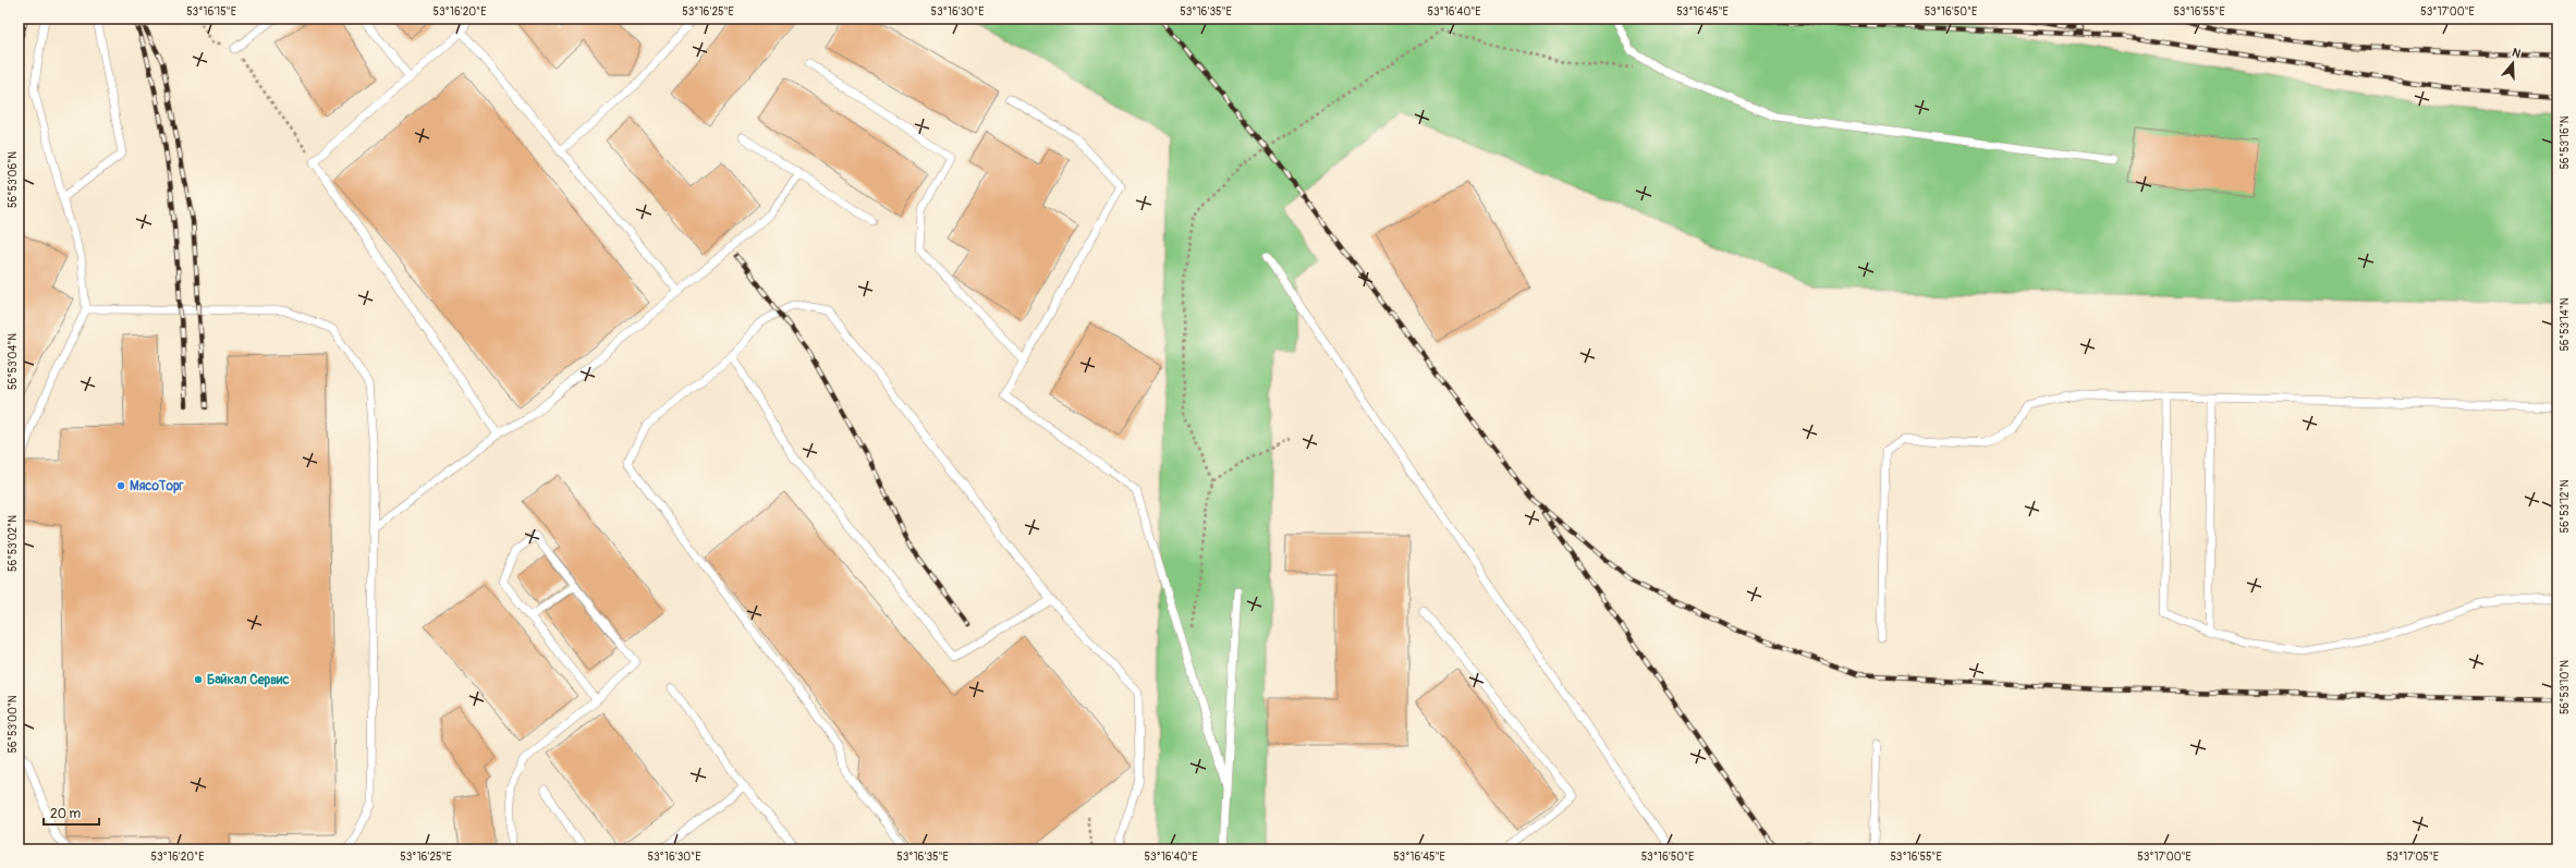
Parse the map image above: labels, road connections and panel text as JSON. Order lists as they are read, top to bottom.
{
  "places": ["МясоТорг", "Байкал Сервис"],
  "scale_bar": "20 m",
  "north": "top",
  "coordinates": [
    "53°16'15\"E",
    "53°16'20\"E",
    "53°16'25\"E",
    "53°16'30\"E",
    "53°16'35\"E",
    "53°16'40\"E",
    "53°16'45\"E",
    "53°16'50\"E",
    "53°16'55\"E",
    "53°17'00\"E",
    "56°53'16\"N",
    "56°53'06\"N",
    "56°53'14\"N",
    "56°53'04\"N",
    "56°53'12\"N",
    "56°53'02\"N",
    "56°53'10\"N",
    "56°53'00\"N",
    "53°17'05\"E"
  ]
}
